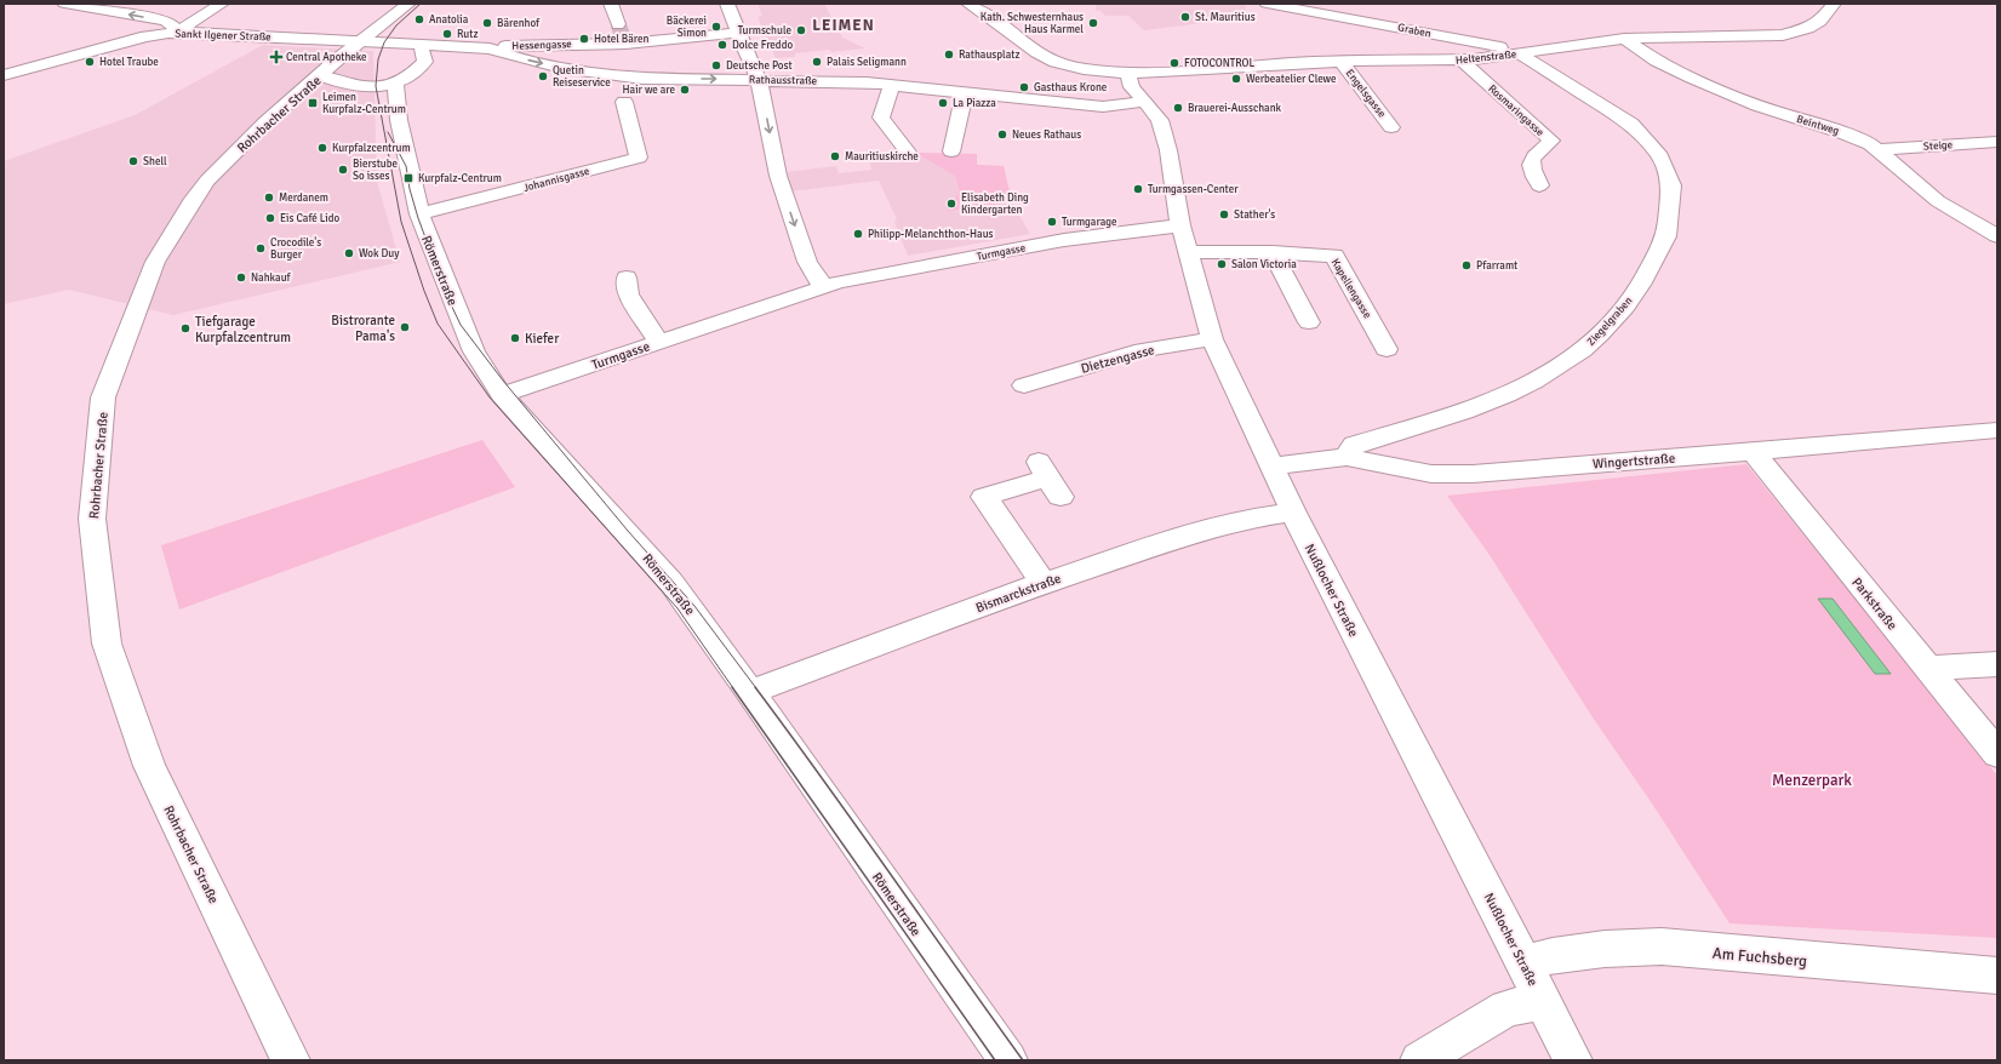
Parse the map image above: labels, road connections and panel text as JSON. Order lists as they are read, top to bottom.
{
  "streets": {
    "street": [
      "Graben",
      "Sankt Ilgener Straße",
      "Hessengasse",
      "Heltenstraße",
      "Rathausstraße",
      "Engelsgasse",
      "Rosmaringasse",
      "Rohrbacher Straße",
      "Beintweg",
      "Steige",
      "Johannisgasse",
      "Turmgasse",
      "Römerstraße",
      "Kapellengasse",
      "Ziegelgraben",
      "Dietzengasse",
      "Wingertstraße",
      "Nußlocher Straße",
      "Bismarckstraße",
      "Parkstraße",
      "Am Fuchsberg"
    ]
  },
  "crossings": [
    ["Graben", "Heltenstraße"],
    ["Sankt Ilgener Straße", "Rathausstraße"],
    ["Sankt Ilgener Straße", "Rohrbacher Straße"],
    ["Hessengasse", "Rathausstraße"],
    ["Heltenstraße", "Engelsgasse"],
    ["Heltenstraße", "Rosmaringasse"],
    ["Heltenstraße", "Beintweg"],
    ["Heltenstraße", "Ziegelgraben"],
    ["Rathausstraße", "Rohrbacher Straße"],
    ["Rathausstraße", "Nußlocher Straße"],
    ["Beintweg", "Steige"],
    ["Johannisgasse", "Römerstraße"],
    ["Turmgasse", "Römerstraße"],
    ["Turmgasse", "Nußlocher Straße"],
    ["Römerstraße", "Bismarckstraße"],
    ["Kapellengasse", "Nußlocher Straße"],
    ["Ziegelgraben", "Wingertstraße"],
    ["Dietzengasse", "Nußlocher Straße"],
    ["Wingertstraße", "Nußlocher Straße"],
    ["Wingertstraße", "Parkstraße"],
    ["Nußlocher Straße", "Bismarckstraße"],
    ["Nußlocher Straße", "Am Fuchsberg"]
  ],
  "districts": ["LEIMEN"],
  "parks": ["Menzerpark"],
  "places": {
    "other": [
      "St. Mauritius",
      "Anatolia",
      "Bärenhof",
      "Kath. Schwesternhaus Haus Karmel",
      "Bäckerei Simon",
      "Turmschule",
      "Rutz",
      "Hotel Bären",
      "Dolce Freddo",
      "Rathausplatz",
      "Hotel Traube",
      "Palais Seligmann",
      "FOTOCONTROL",
      "Deutsche Post",
      "Quetin Reiseservice",
      "Werbeatelier Clewe",
      "Gasthaus Krone",
      "Hair we are",
      "La Piazza",
      "Brauerei-Ausschank",
      "Neues Rathaus",
      "Kurpfalzcentrum",
      "Mauritiuskirche",
      "Shell",
      "Bierstube So isses",
      "Turmgassen-Center",
      "Merdanem",
      "Elisabeth Ding Kindergarten",
      "Stather's",
      "Eis Café Lido",
      "Turmgarage",
      "Philipp-Melanchthon-Haus",
      "Crocodile's Burger",
      "Wok Duy",
      "Salon Victoria",
      "Pfarramt",
      "Nahkauf",
      "Bistrorante Pama's",
      "Tiefgarage Kurpfalzcentrum",
      "Kiefer"
    ],
    "health": ["Central Apotheke"],
    "transit": ["Leimen Kurpfalz-Centrum", "Kurpfalz-Centrum"]
  }
}
